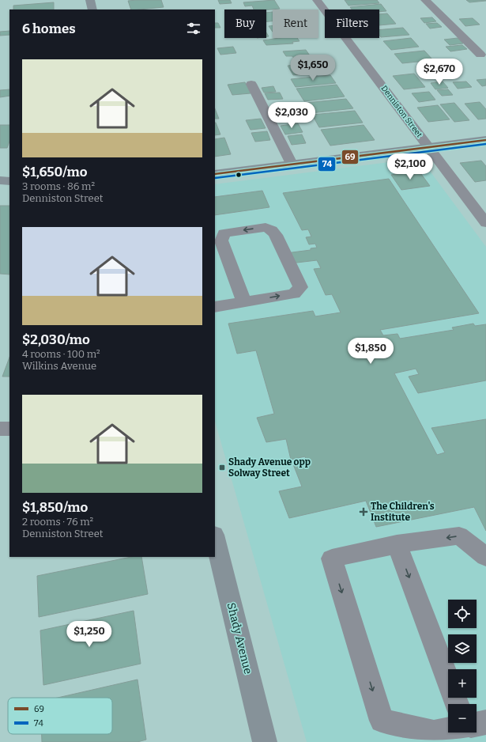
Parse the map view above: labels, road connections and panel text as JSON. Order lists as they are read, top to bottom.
{
  "streets": {
    "main road": ["Shady Avenue"],
    "street": ["Denniston Street"]
  },
  "places": {
    "transit": ["Shady Avenue opp Solway Street"],
    "health": ["The Children's Institute"]
  },
  "lines": ["transit line 69", "transit line 74"],
  "legend": ["69", "74"],
  "page": {
    "chip": ["Buy", "Rent", "Filters"],
    "heading": "6 homes",
    "list": [
      {
        "name": "$1,650/mo",
        "note": "3 rooms · 86 m² · Denniston Street"
      },
      {
        "name": "$2,030/mo",
        "note": "4 rooms · 100 m² · Wilkins Avenue"
      },
      {
        "name": "$1,850/mo",
        "note": "2 rooms · 76 m² · Denniston Street"
      }
    ],
    "price": [
      "$1,650",
      "$2,670",
      "$2,030",
      "$2,100",
      "$1,850",
      "$1,250"
    ],
    "map_buttons": ["+", "−"]
  }
}
